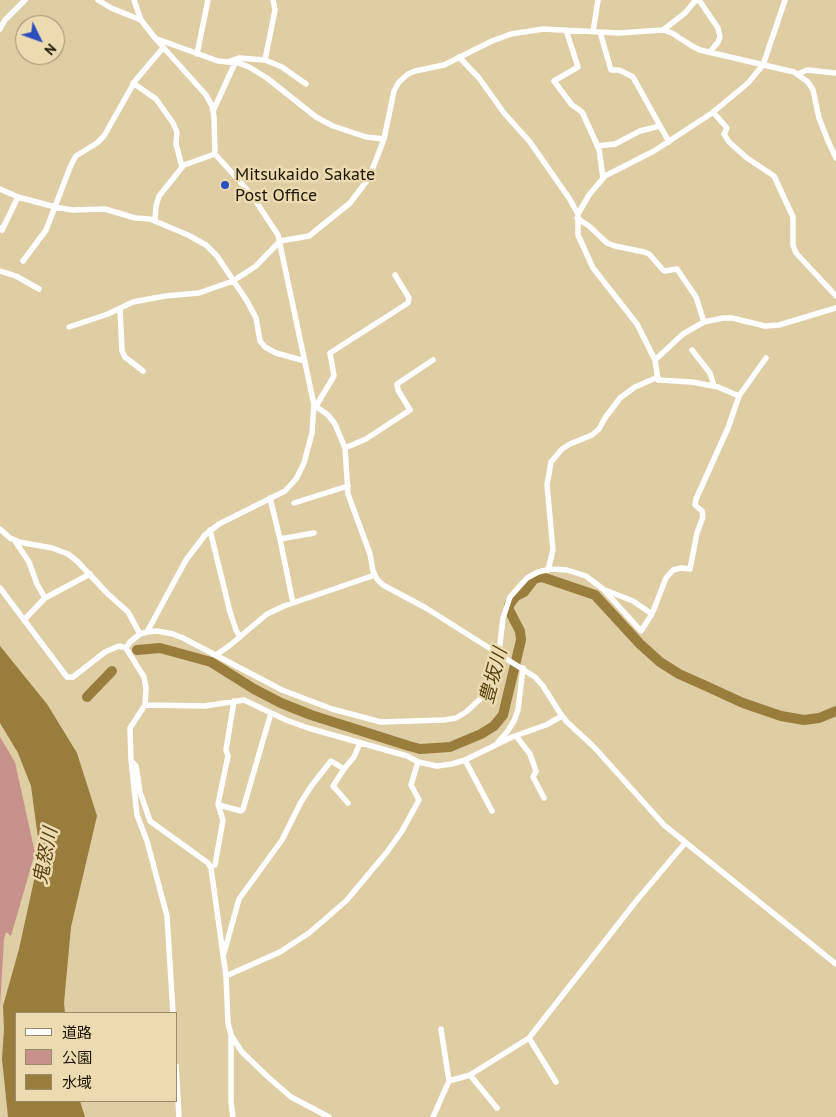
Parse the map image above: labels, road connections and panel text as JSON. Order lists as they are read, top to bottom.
{
  "water": ["豊坂川", "鬼怒川"],
  "places": ["Mitsukaido Sakate Post Office"],
  "legend": ["道路", "公園", "水域"],
  "north": "bottom right"
}
